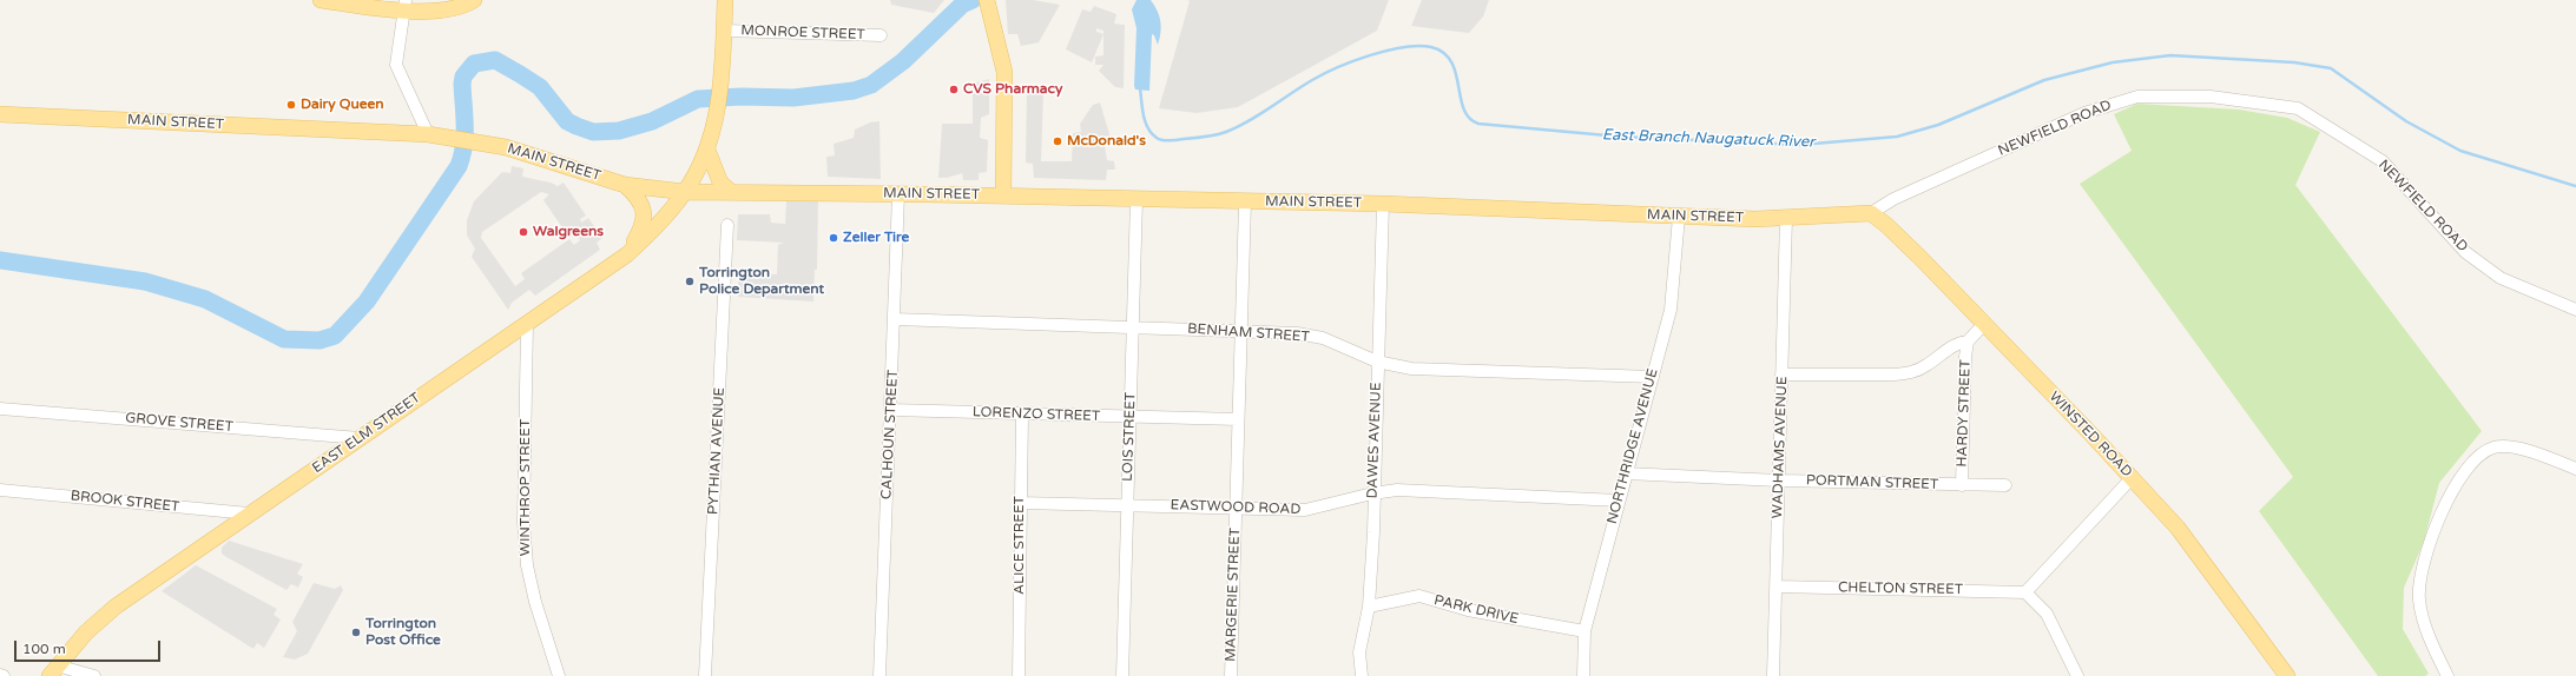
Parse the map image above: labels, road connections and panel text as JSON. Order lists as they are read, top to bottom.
{
  "streets": {
    "main road": ["MAIN STREET", "EAST ELM STREET", "WINSTED ROAD"],
    "street": [
      "MONROE STREET",
      "NEWFIELD ROAD",
      "BENHAM STREET",
      "HARDY STREET",
      "LORENZO STREET",
      "GROVE STREET",
      "CALHOUN STREET",
      "LOIS STREET",
      "DAWES AVENUE",
      "NORTHRIDGE AVENUE",
      "WADHAMS AVENUE",
      "PYTHIAN AVENUE",
      "PORTMAN STREET",
      "WINTHROP STREET",
      "BROOK STREET",
      "EASTWOOD ROAD",
      "ALICE STREET",
      "CHELTON STREET",
      "MARGERIE STREET",
      "PARK DRIVE"
    ]
  },
  "crossings": [
    ["MONROE STREET", "EAST ELM STREET"],
    ["MAIN STREET", "NEWFIELD ROAD"],
    ["MAIN STREET", "EAST ELM STREET"],
    ["MAIN STREET", "CALHOUN STREET"],
    ["MAIN STREET", "WINSTED ROAD"],
    ["MAIN STREET", "LOIS STREET"],
    ["MAIN STREET", "DAWES AVENUE"],
    ["MAIN STREET", "NORTHRIDGE AVENUE"],
    ["MAIN STREET", "WADHAMS AVENUE"],
    ["MAIN STREET", "MARGERIE STREET"],
    ["NEWFIELD ROAD", "WINSTED ROAD"],
    ["BENHAM STREET", "CALHOUN STREET"],
    ["BENHAM STREET", "LOIS STREET"],
    ["BENHAM STREET", "DAWES AVENUE"],
    ["BENHAM STREET", "NORTHRIDGE AVENUE"],
    ["BENHAM STREET", "MARGERIE STREET"],
    ["HARDY STREET", "PORTMAN STREET"],
    ["LORENZO STREET", "CALHOUN STREET"],
    ["LORENZO STREET", "LOIS STREET"],
    ["LORENZO STREET", "ALICE STREET"],
    ["LORENZO STREET", "MARGERIE STREET"],
    ["GROVE STREET", "EAST ELM STREET"],
    ["EAST ELM STREET", "WINTHROP STREET"],
    ["EAST ELM STREET", "BROOK STREET"],
    ["LOIS STREET", "EASTWOOD ROAD"],
    ["DAWES AVENUE", "EASTWOOD ROAD"],
    ["DAWES AVENUE", "PARK DRIVE"],
    ["NORTHRIDGE AVENUE", "PORTMAN STREET"],
    ["NORTHRIDGE AVENUE", "EASTWOOD ROAD"],
    ["NORTHRIDGE AVENUE", "PARK DRIVE"],
    ["WADHAMS AVENUE", "PORTMAN STREET"],
    ["WADHAMS AVENUE", "CHELTON STREET"],
    ["EASTWOOD ROAD", "ALICE STREET"],
    ["EASTWOOD ROAD", "MARGERIE STREET"]
  ],
  "water": ["East Branch Naugatuck River"],
  "places": [
    "CVS Pharmacy",
    "Dairy Queen",
    "McDonald's",
    "Walgreens",
    "Zeller Tire",
    "Torrington Police Department",
    "Torrington Post Office"
  ],
  "scale_bar": "100 m"
}
